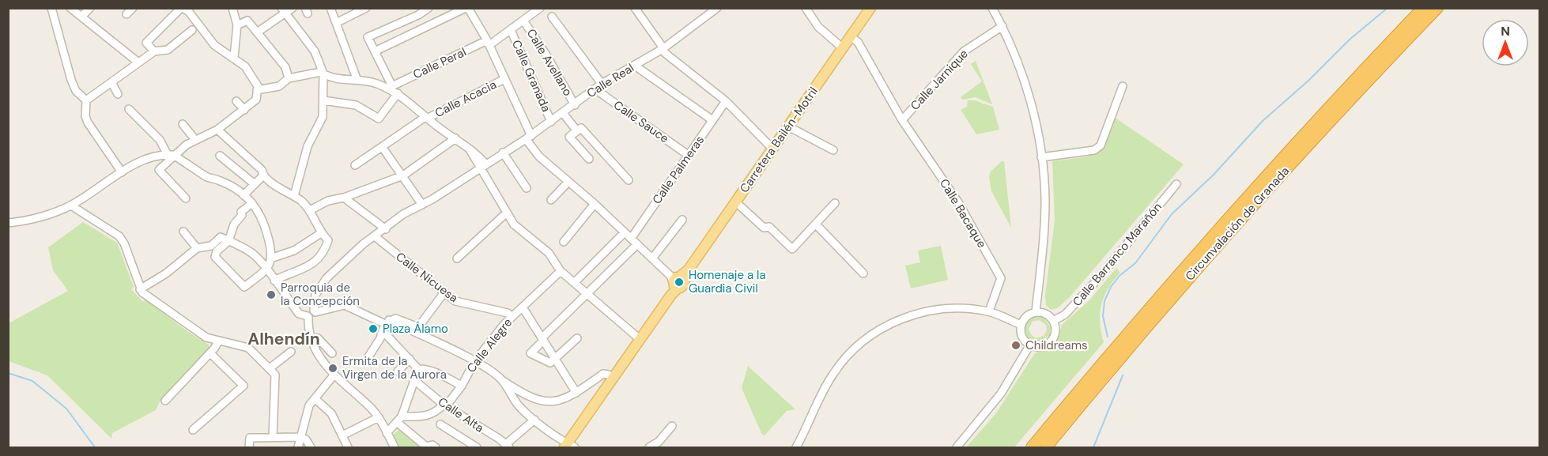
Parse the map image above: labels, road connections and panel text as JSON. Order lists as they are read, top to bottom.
{
  "streets": {
    "highway": ["Circunvalación de Granada"],
    "main road": ["Carretera Bailén-Motril"],
    "street": [
      "Calle Avellano",
      "Calle Peral",
      "Calle Granada",
      "Calle Jarnique",
      "Calle Real",
      "Calle Acacia",
      "Calle Sauce",
      "Calle Palmeras",
      "Calle Bacaque",
      "Calle Barranco Marañón",
      "Calle Nicuesa",
      "Calle Alegre",
      "Calle Alta"
    ]
  },
  "crossings": [
    ["Calle Avellano", "Calle Peral"],
    ["Calle Avellano", "Calle Real"],
    ["Calle Peral", "Calle Granada"],
    ["Calle Granada", "Calle Real"],
    ["Calle Jarnique", "Calle Bacaque"],
    ["Calle Real", "Calle Sauce"],
    ["Calle Real", "Calle Nicuesa"],
    ["Calle Sauce", "Calle Palmeras"],
    ["Carretera Bailén-Motril", "Calle Bacaque"],
    ["Calle Nicuesa", "Calle Alegre"],
    ["Calle Alegre", "Calle Alta"]
  ],
  "districts": ["Alhendín"],
  "places": [
    "Homenaje a la Guardia Civil",
    "Parroquia de la Concepción",
    "Plaza Álamo",
    "Childreams",
    "Ermita de la Virgen de la Aurora"
  ],
  "north": "top"
}
